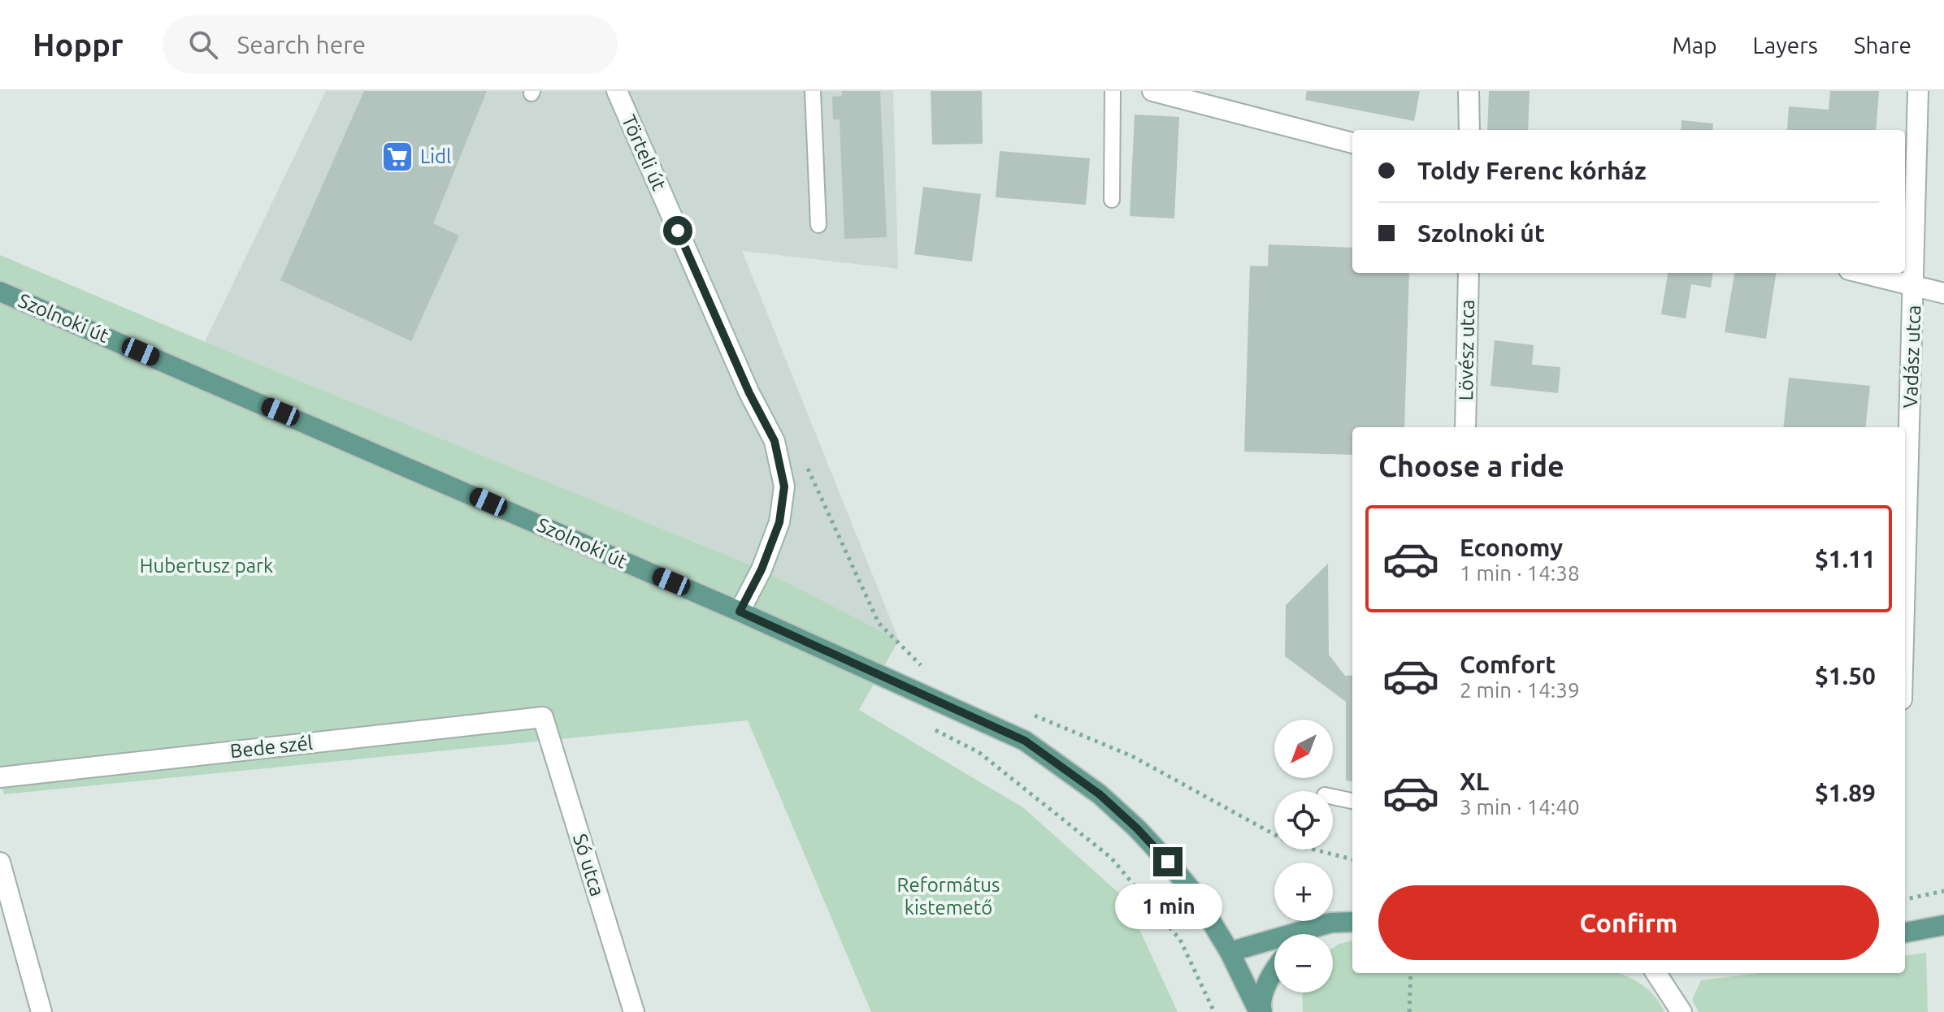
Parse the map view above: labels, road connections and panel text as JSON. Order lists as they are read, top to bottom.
{
  "streets": {
    "main road": ["Szolnoki út"],
    "street": [
      "Törteli út",
      "Lövész utca",
      "Vadász utca",
      "Bede szél",
      "Só utca"
    ]
  },
  "crossings": [
    ["Törteli út", "Szolnoki út"],
    ["Bede szél", "Só utca"]
  ],
  "parks": ["Hubertusz park", "Református kistemető"],
  "places": {
    "supermarket": ["Lidl"]
  },
  "north": "bottom left",
  "page": {
    "header": "Hoppr",
    "search": "Search here",
    "nav": ["Map", "Layers", "Share"],
    "banner": ["Toldy Ferenc kórház", "Szolnoki út"],
    "heading": "Choose a ride",
    "list": [
      {
        "name": "Economy",
        "note": "1 min · 14:38",
        "value": "$1.11"
      },
      {
        "name": "Comfort",
        "note": "2 min · 14:39",
        "value": "$1.50"
      },
      {
        "name": "XL",
        "note": "3 min · 14:40",
        "value": "$1.89"
      }
    ],
    "map_buttons": ["+", "−"],
    "buttons": "Confirm",
    "bubble": "1 min"
  }
}
